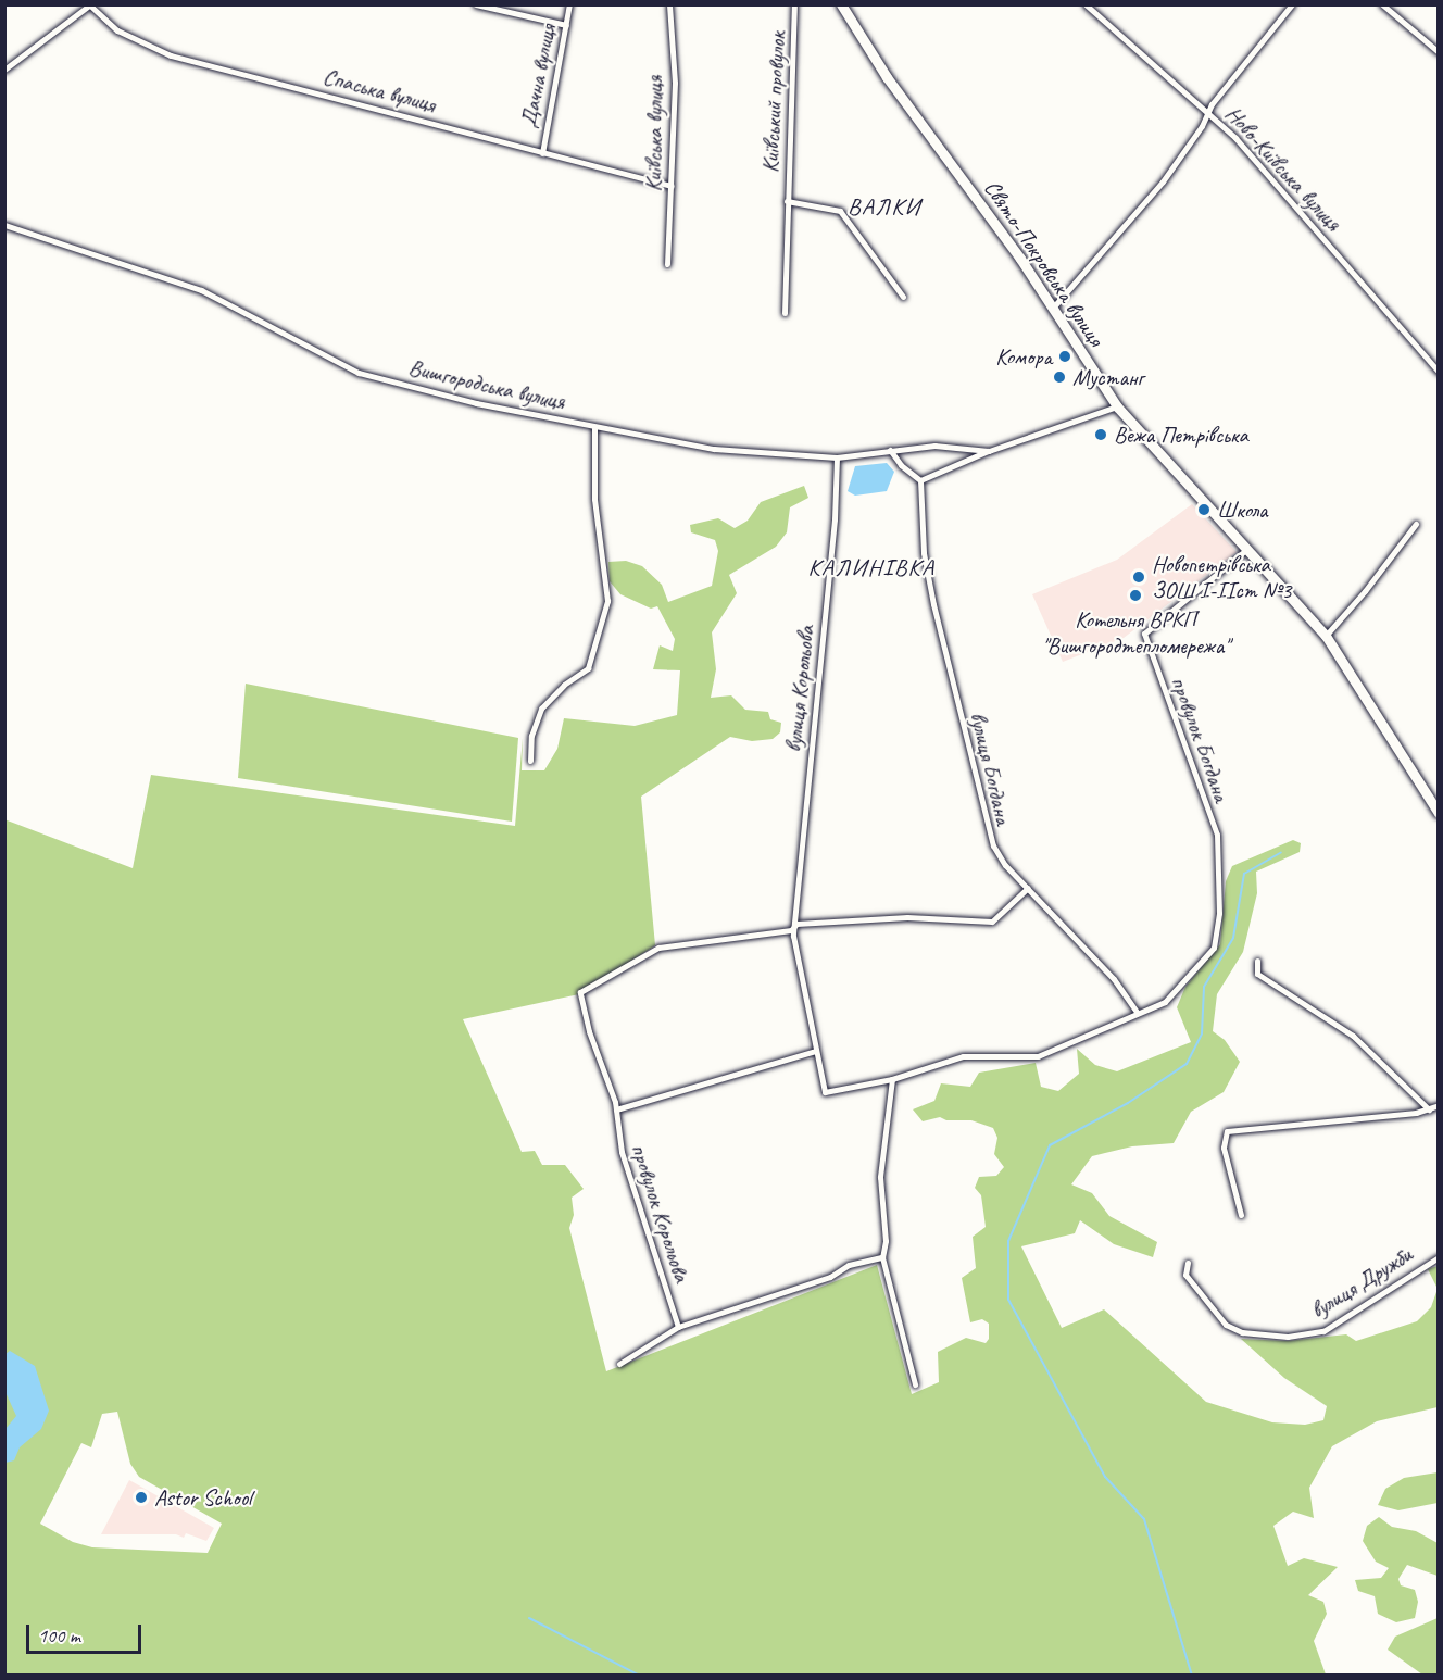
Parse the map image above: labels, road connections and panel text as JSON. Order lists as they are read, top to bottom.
{
  "streets": {
    "main road": ["Свято-Покровська вулиця"],
    "street": [
      "Дачна вулиця",
      "Спаська вулиця",
      "Київський провулок",
      "Київська вулиця",
      "Ново-Київська вулиця",
      "Вишгородська вулиця",
      "вулиця Корольова",
      "провулок Богдана",
      "вулиця Богдана",
      "провулок Корольова",
      "вулиця Дружби"
    ]
  },
  "crossings": [
    ["Дачна вулиця", "Спаська вулиця"],
    ["Спаська вулиця", "Київська вулиця"],
    ["Свято-Покровська вулиця", "Вишгородська вулиця"],
    ["Свято-Покровська вулиця", "провулок Богдана"],
    ["Вишгородська вулиця", "вулиця Корольова"],
    ["Вишгородська вулиця", "вулиця Богдана"],
    ["вулиця Корольова", "провулок Корольова"],
    ["провулок Богдана", "вулиця Богдана"]
  ],
  "districts": ["ВАЛКИ", "КАЛИНІВКА"],
  "places": [
    "Комора",
    "Мустанг",
    "Вежа Петрівська",
    "Школа",
    "Новопетрівська ЗОШ I-IIст №3",
    "Котельня ВРКП \"Вишгородтепломережа\"",
    "Astor School"
  ],
  "scale_bar": "100 m"
}
